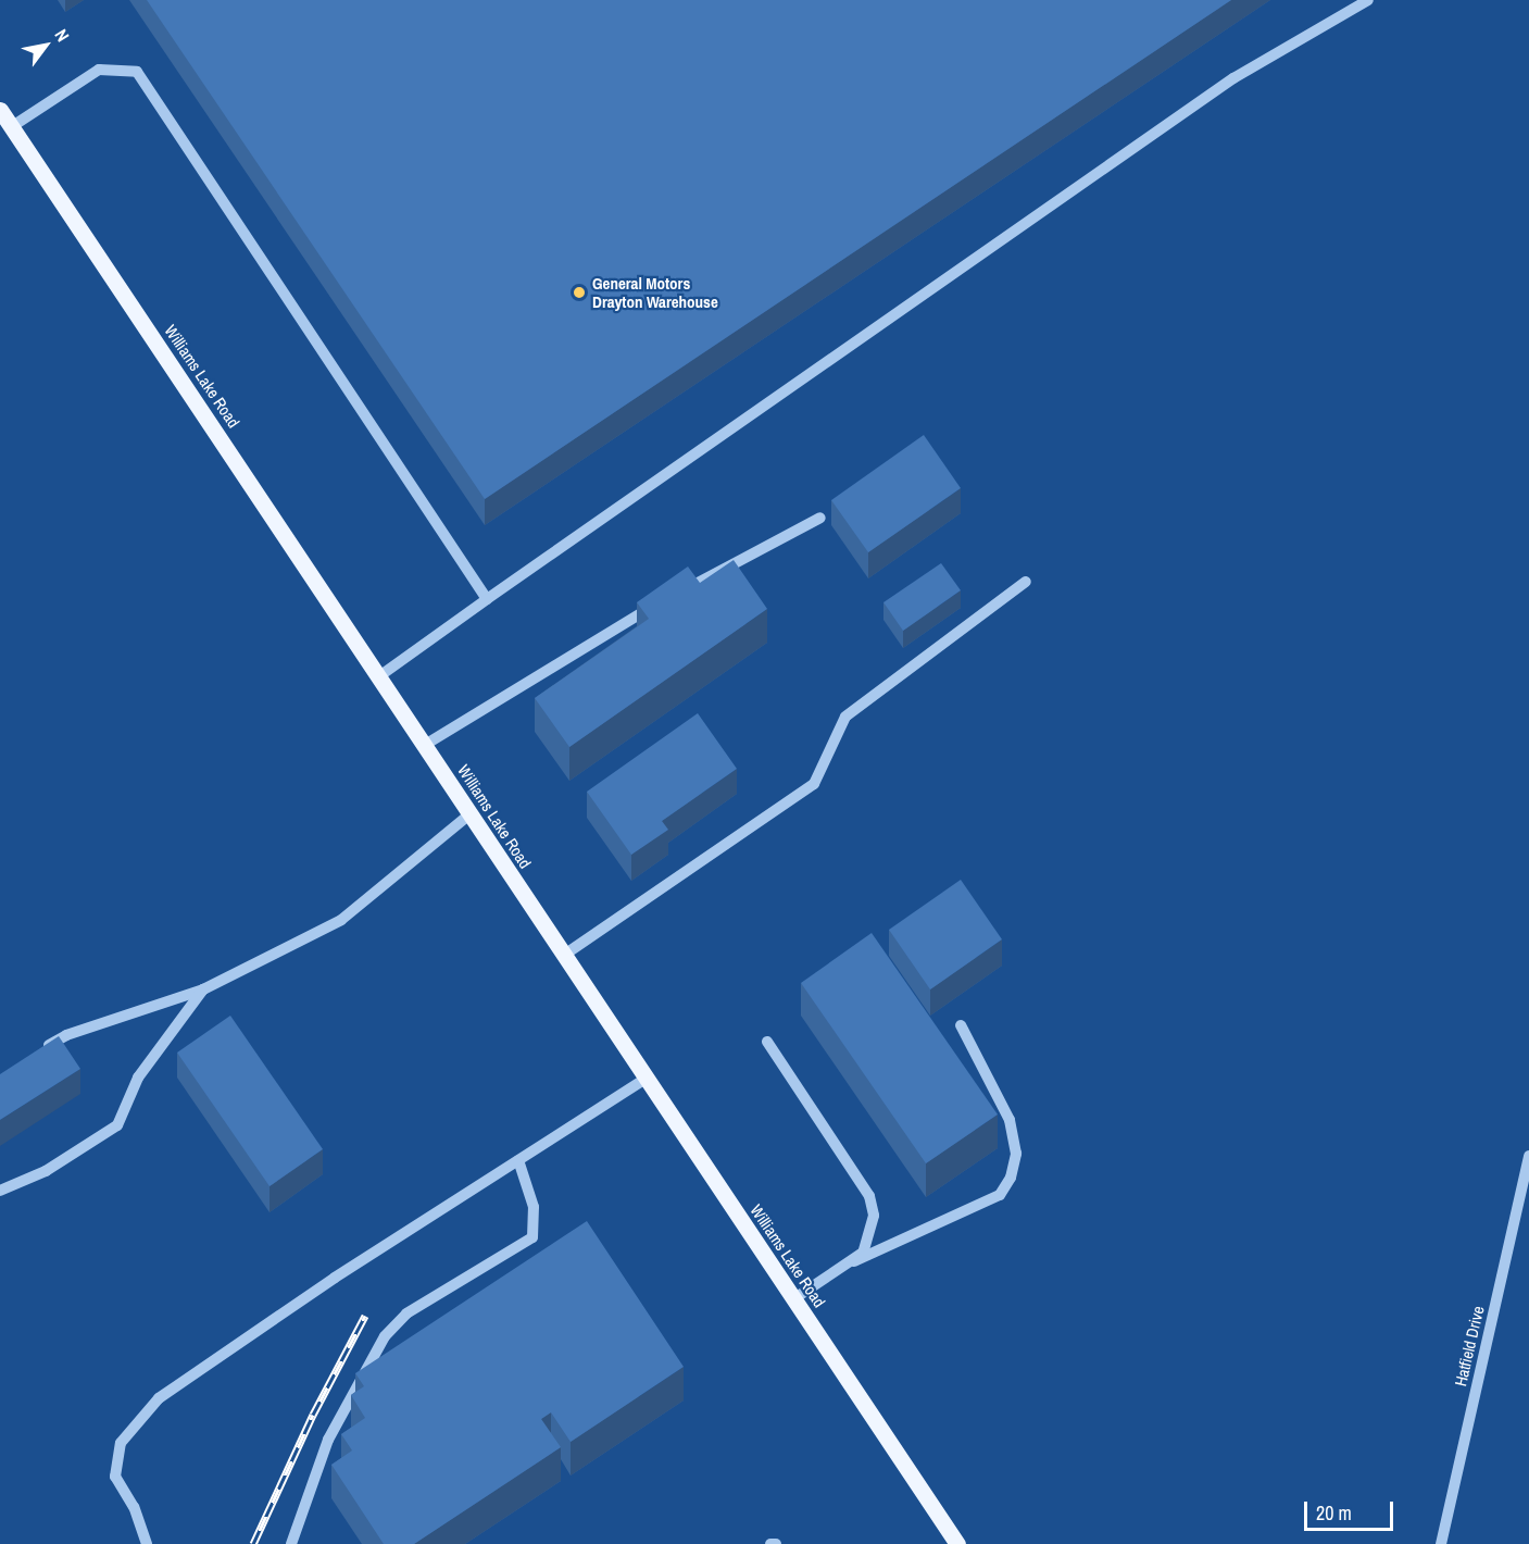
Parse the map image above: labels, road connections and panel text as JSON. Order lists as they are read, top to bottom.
{
  "streets": {
    "main road": ["Williams Lake Road"],
    "street": ["Hatfield Drive"]
  },
  "places": ["General Motors Drayton Warehouse"],
  "scale_bar": "20 m",
  "north": "top right"
}
